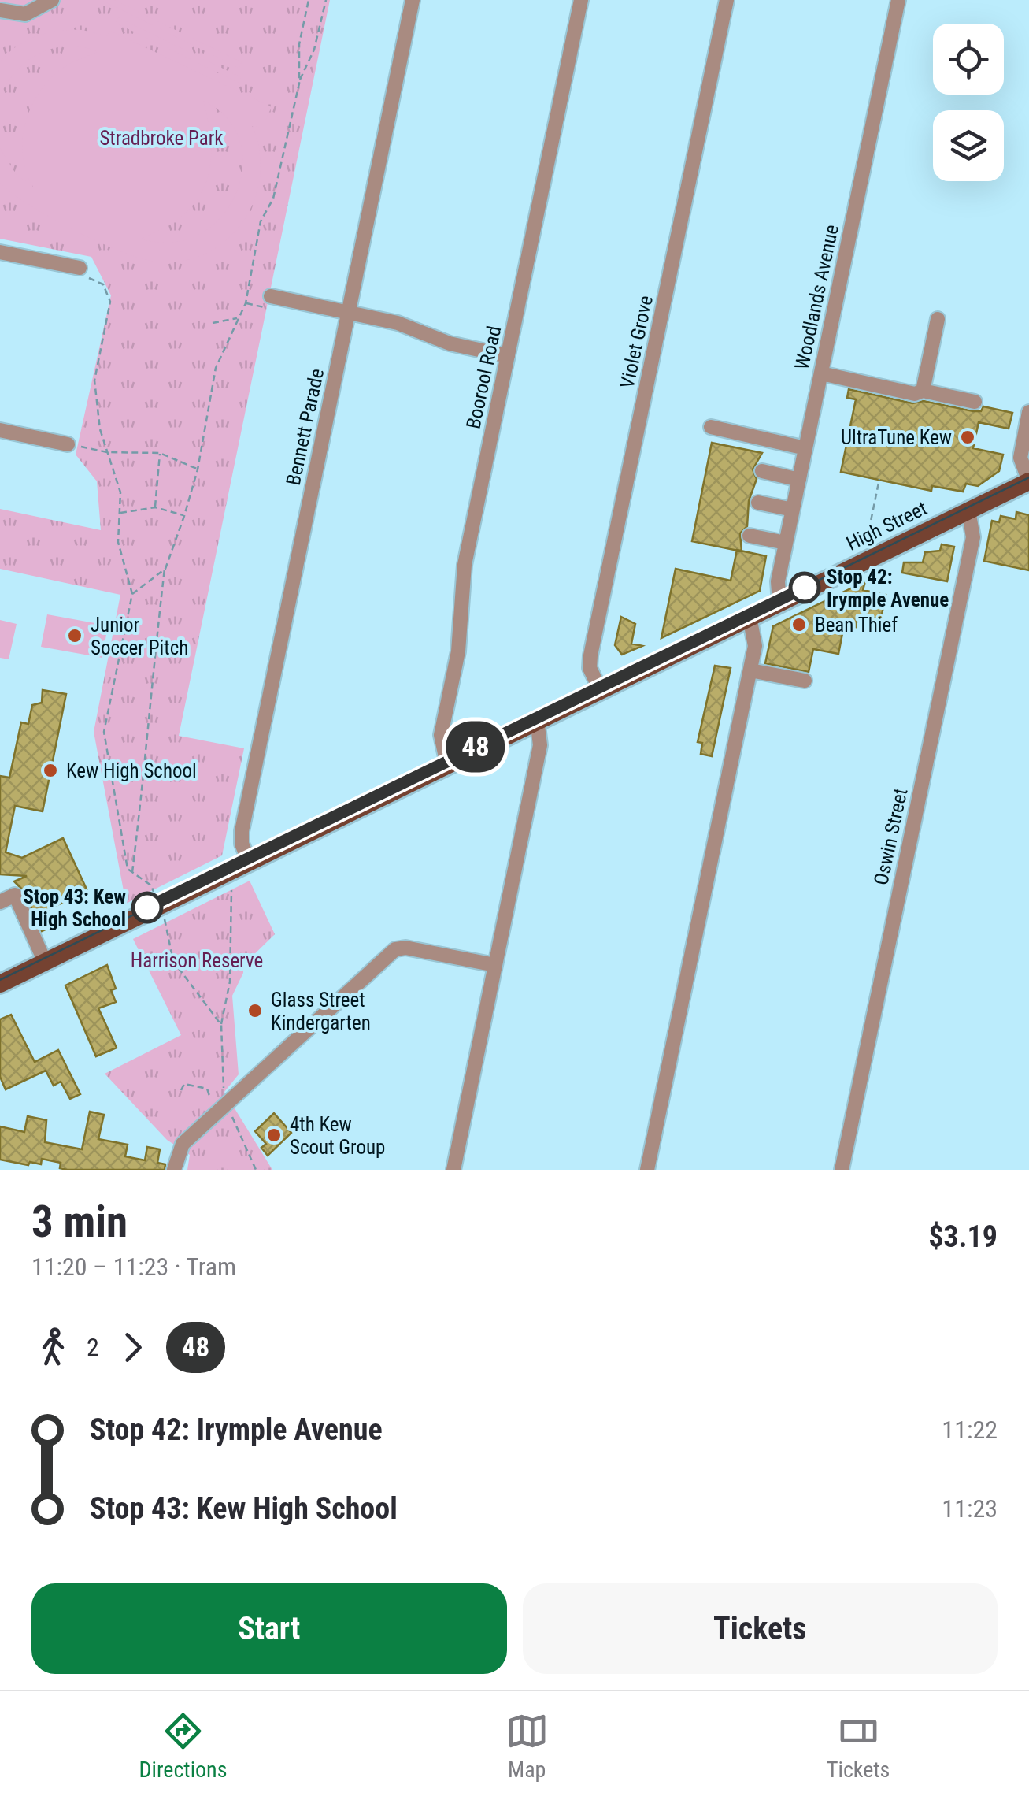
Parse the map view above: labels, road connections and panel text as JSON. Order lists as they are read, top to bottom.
{
  "streets": {
    "main road": ["High Street"],
    "street": [
      "Woodlands Avenue",
      "Violet Grove",
      "Boorool Road",
      "Bennett Parade",
      "Oswin Street"
    ]
  },
  "crossings": [
    ["Woodlands Avenue", "High Street"],
    ["Violet Grove", "High Street"],
    ["Boorool Road", "High Street"],
    ["Bennett Parade", "High Street"],
    ["High Street", "Oswin Street"]
  ],
  "parks": ["Stradbroke Park", "Harrison Reserve"],
  "places": [
    "UltraTune Kew",
    "Stop 42: Irymple Avenue",
    "Bean Thief",
    "Junior Soccer Pitch",
    "Kew High School",
    "Stop 43: Kew High School",
    "Glass Street Kindergarten",
    "4th Kew Scout Group"
  ],
  "lines": ["tram line 48"],
  "page": {
    "on_map": "48",
    "heading": ["3 min", "11:20 – 11:23 · Tram", "$3.19"],
    "legs": ["2", "48"],
    "list": [
      {
        "name": "Stop 42: Irymple Avenue",
        "value": "11:22"
      },
      {
        "name": "Stop 43: Kew High School",
        "value": "11:23"
      }
    ],
    "buttons": ["Start", "Tickets"],
    "tabs": ["Directions", "Map", "Tickets"]
  }
}
